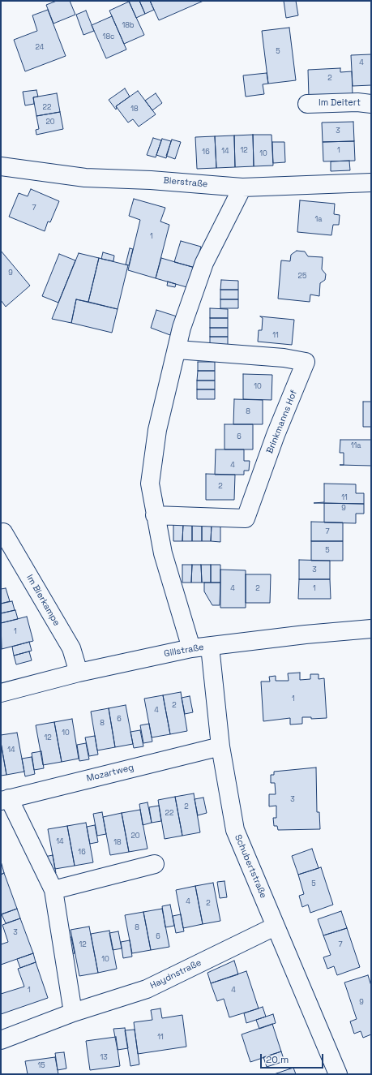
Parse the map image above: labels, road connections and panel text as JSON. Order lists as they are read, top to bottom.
{
  "streets": {
    "street": [
      "Im Deitert",
      "Bierstraße",
      "Brinkmanns Hof",
      "Im Bierkampe",
      "Gillstraße",
      "Mozartweg",
      "Schubertstraße",
      "Haydnstraße"
    ]
  },
  "crossings": [
    ["Im Bierkampe", "Gillstraße"],
    ["Gillstraße", "Schubertstraße"],
    ["Mozartweg", "Schubertstraße"],
    ["Schubertstraße", "Haydnstraße"]
  ],
  "house_numbers": [
    "18b",
    "18c",
    "24",
    "5",
    "4",
    "2",
    "22",
    "18",
    "20",
    "3",
    "12",
    "1",
    "14",
    "16",
    "10",
    "7",
    "1a",
    "1",
    "9",
    "25",
    "11",
    "10",
    "8",
    "6",
    "11a",
    "4",
    "2",
    "11",
    "9",
    "7",
    "5",
    "3",
    "4",
    "2",
    "1",
    "1",
    "1",
    "2",
    "4",
    "6",
    "8",
    "10",
    "12",
    "14",
    "3",
    "2",
    "22",
    "20",
    "14",
    "18",
    "16",
    "5",
    "4",
    "2",
    "8",
    "3",
    "6",
    "12",
    "7",
    "10",
    "1",
    "4",
    "9",
    "11",
    "13",
    "15"
  ],
  "scale_bar": "20 m"
}
